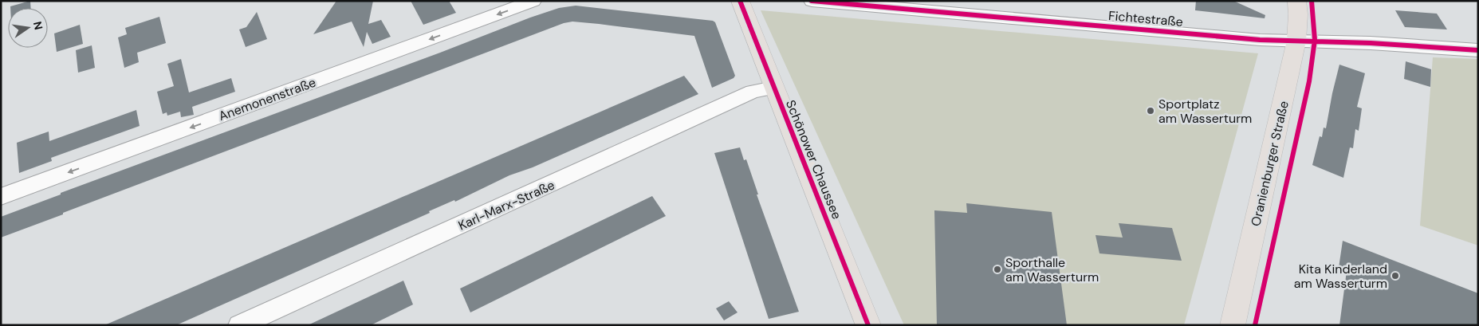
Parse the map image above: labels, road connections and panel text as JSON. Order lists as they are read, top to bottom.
{
  "streets": {
    "main road": ["Schönower Chaussee", "Oranienburger Straße"],
    "street": ["Fichtestraße", "Anemonenstraße", "Karl-Marx-Straße"]
  },
  "crossings": [
    ["Fichtestraße", "Oranienburger Straße"],
    ["Schönower Chaussee", "Karl-Marx-Straße"]
  ],
  "one_way": ["Anemonenstraße"],
  "places": ["Sportplatz am Wasserturm", "Sporthalle am Wasserturm", "Kita Kinderland am Wasserturm"],
  "north": "right"
}
